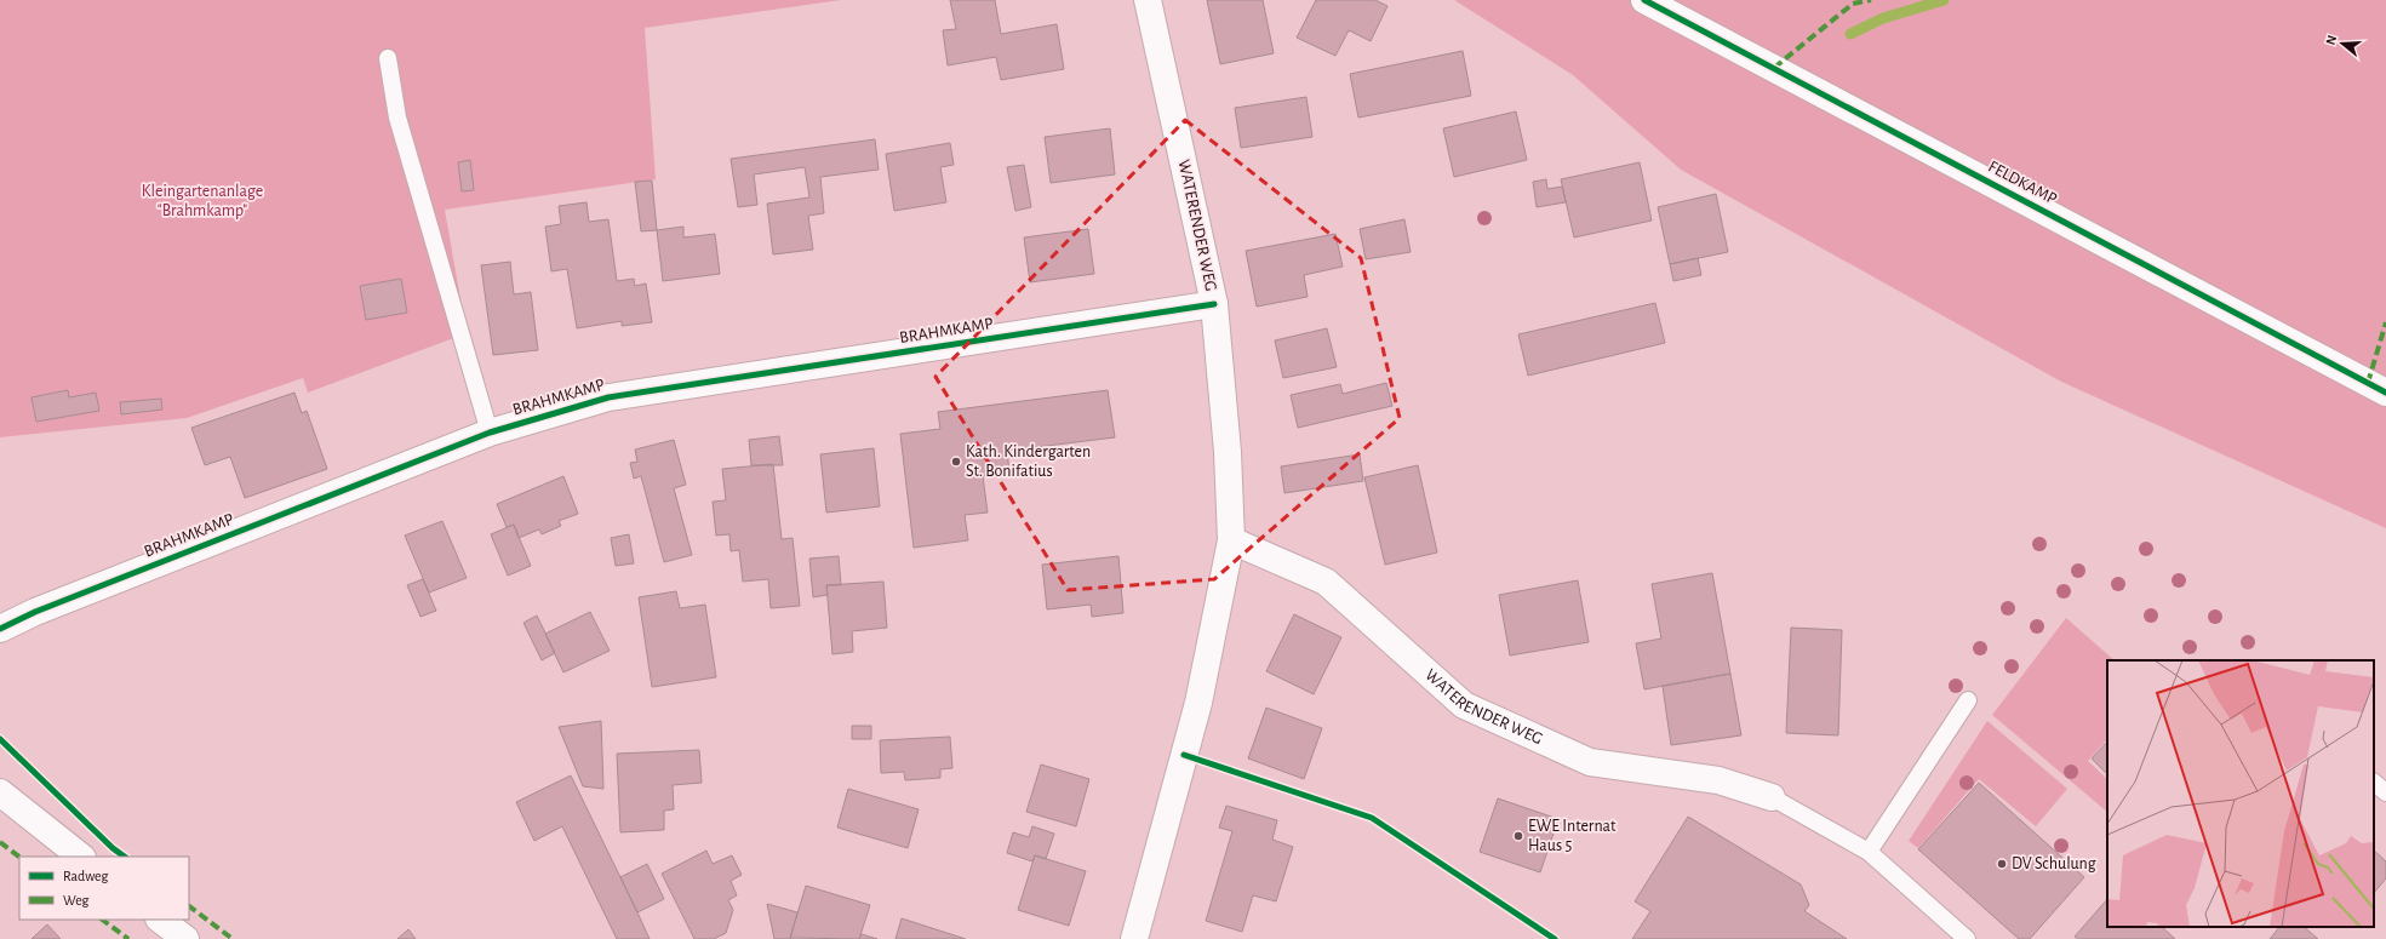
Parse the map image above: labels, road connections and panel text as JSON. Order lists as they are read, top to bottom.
{
  "streets": {
    "street": ["FELDKAMP", "WATERENDER WEG", "BRAHMKAMP"]
  },
  "crossings": [
    ["WATERENDER WEG", "BRAHMKAMP"]
  ],
  "parks": ["Kleingartenanlage \"Brahmkamp\""],
  "places": ["Kath. Kindergarten St. Bonifatius", "EWE Internat Haus 5", "DV Schulung"],
  "legend": ["Radweg", "Weg"],
  "north": "left"
}
